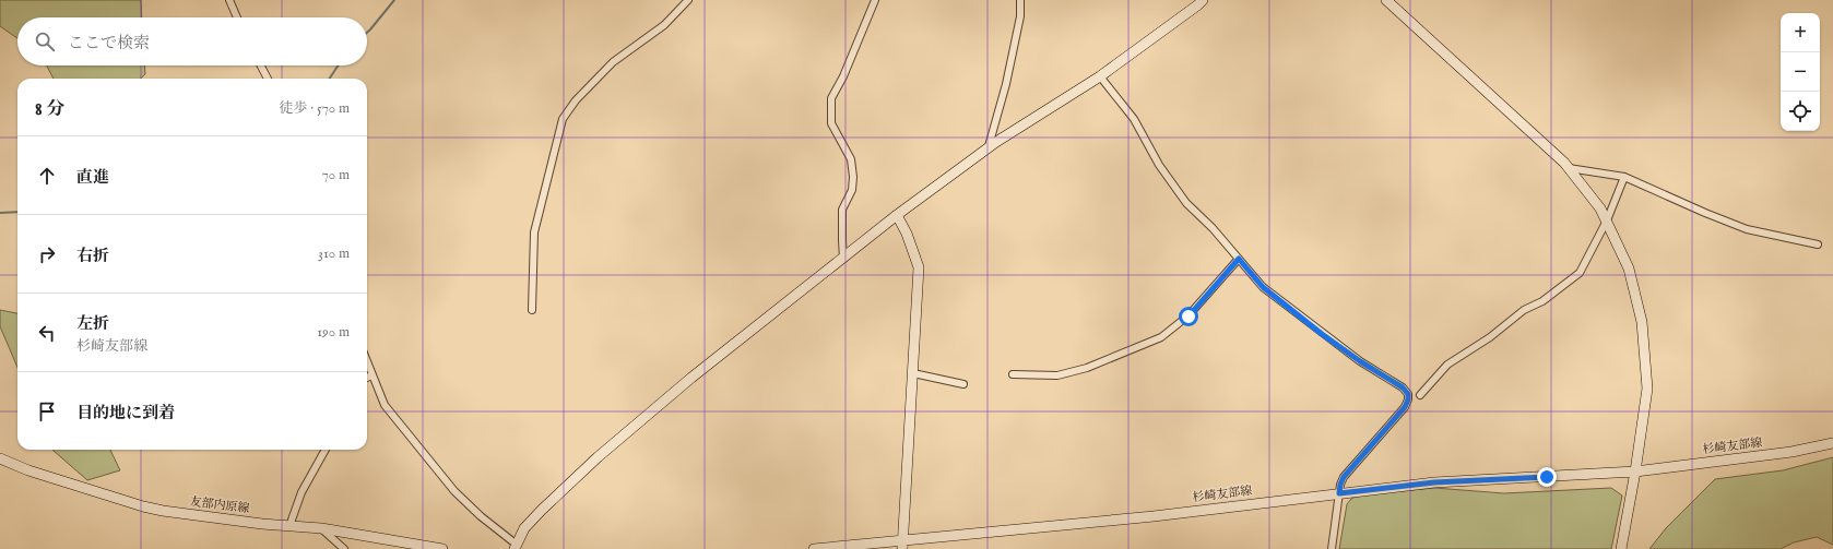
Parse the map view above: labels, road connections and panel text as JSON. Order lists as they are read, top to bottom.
{
  "streets": {
    "street": ["杉崎友部線", "友部内原線"]
  },
  "page": {
    "map_buttons": ["+", "−"],
    "search": "ここで検索",
    "heading": ["8 分", "徒歩 · 570 m"],
    "list": [
      ["直進", "70 m"],
      ["右折", "310 m"],
      ["左折", "杉崎友部線", "190 m"],
      "目的地に到着"
    ]
  }
}
